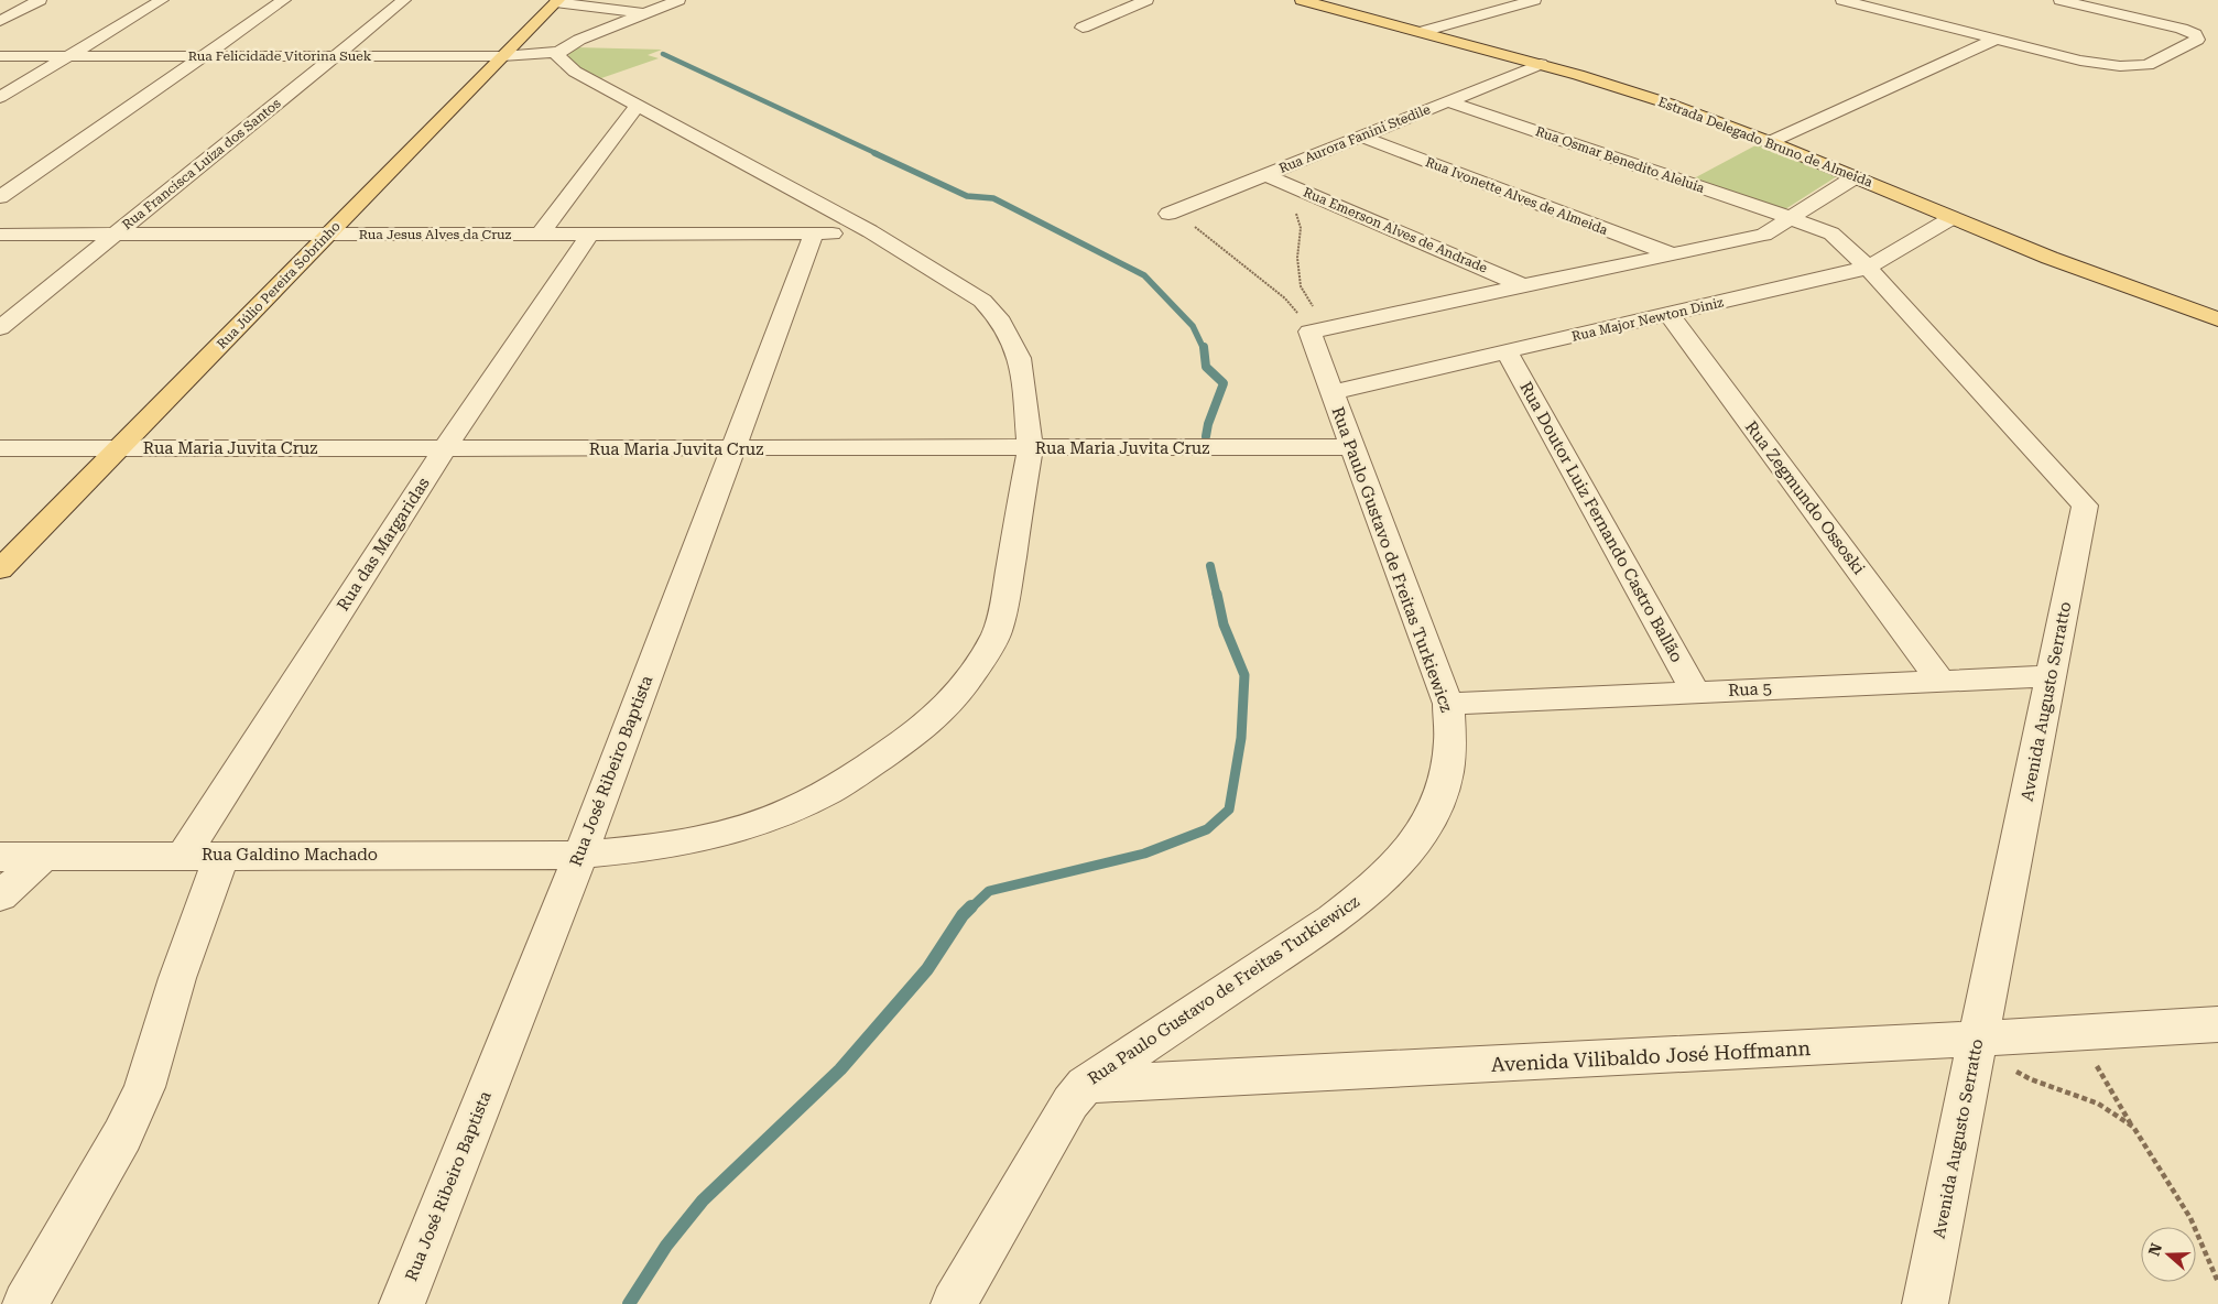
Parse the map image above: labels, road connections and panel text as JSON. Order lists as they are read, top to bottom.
{
  "streets": {
    "main road": ["Estrada Delegado Bruno de Almeida", "Rua Júlio Pereira Sobrinho"],
    "street": [
      "Rua Felicidade Vitorina Suek",
      "Rua Aurora Fanini Stedile",
      "Rua Osmar Benedito Aleluia",
      "Rua Francisca Luíza dos Santos",
      "Rua Ivonette Alves de Almeida",
      "Rua Emerson Alves de Andrade",
      "Rua Jesus Alves da Cruz",
      "Rua Major Newton Diniz",
      "Rua Maria Juvita Cruz",
      "Rua Zegmundo Ossoski",
      "Rua Doutor Luiz Fernando Castro Ballão",
      "Rua das Margaridas",
      "Rua Paulo Gustavo de Freitas Turkiewicz",
      "Rua 5",
      "Avenida Augusto Serratto",
      "Rua José Ribeiro Baptista",
      "Rua Galdino Machado",
      "Avenida Vilibaldo José Hoffmann"
    ]
  },
  "crossings": [
    ["Rua Felicidade Vitorina Suek", "Rua Francisca Luíza dos Santos"],
    ["Rua Felicidade Vitorina Suek", "Rua Júlio Pereira Sobrinho"],
    ["Rua Felicidade Vitorina Suek", "Rua Galdino Machado"],
    ["Rua Aurora Fanini Stedile", "Estrada Delegado Bruno de Almeida"],
    ["Rua Aurora Fanini Stedile", "Rua Osmar Benedito Aleluia"],
    ["Rua Aurora Fanini Stedile", "Rua Ivonette Alves de Almeida"],
    ["Rua Aurora Fanini Stedile", "Rua Emerson Alves de Andrade"],
    ["Estrada Delegado Bruno de Almeida", "Rua Major Newton Diniz"],
    ["Rua Osmar Benedito Aleluia", "Avenida Augusto Serratto"],
    ["Rua Francisca Luíza dos Santos", "Rua Jesus Alves da Cruz"],
    ["Rua Jesus Alves da Cruz", "Rua Júlio Pereira Sobrinho"],
    ["Rua Jesus Alves da Cruz", "Rua das Margaridas"],
    ["Rua Jesus Alves da Cruz", "Rua José Ribeiro Baptista"],
    ["Rua Jesus Alves da Cruz", "Rua Galdino Machado"],
    ["Rua Júlio Pereira Sobrinho", "Rua Maria Juvita Cruz"],
    ["Rua Major Newton Diniz", "Rua Zegmundo Ossoski"],
    ["Rua Major Newton Diniz", "Rua Doutor Luiz Fernando Castro Ballão"],
    ["Rua Major Newton Diniz", "Rua Paulo Gustavo de Freitas Turkiewicz"],
    ["Rua Major Newton Diniz", "Avenida Augusto Serratto"],
    ["Rua Maria Juvita Cruz", "Rua das Margaridas"],
    ["Rua Maria Juvita Cruz", "Rua Paulo Gustavo de Freitas Turkiewicz"],
    ["Rua Maria Juvita Cruz", "Rua José Ribeiro Baptista"],
    ["Rua Maria Juvita Cruz", "Rua Galdino Machado"],
    ["Rua Zegmundo Ossoski", "Rua 5"],
    ["Rua Doutor Luiz Fernando Castro Ballão", "Rua 5"],
    ["Rua das Margaridas", "Rua Galdino Machado"],
    ["Rua Paulo Gustavo de Freitas Turkiewicz", "Rua 5"],
    ["Rua Paulo Gustavo de Freitas Turkiewicz", "Avenida Vilibaldo José Hoffmann"],
    ["Rua 5", "Avenida Augusto Serratto"],
    ["Avenida Augusto Serratto", "Avenida Vilibaldo José Hoffmann"],
    ["Rua José Ribeiro Baptista", "Rua Galdino Machado"]
  ],
  "north": "left"
}
